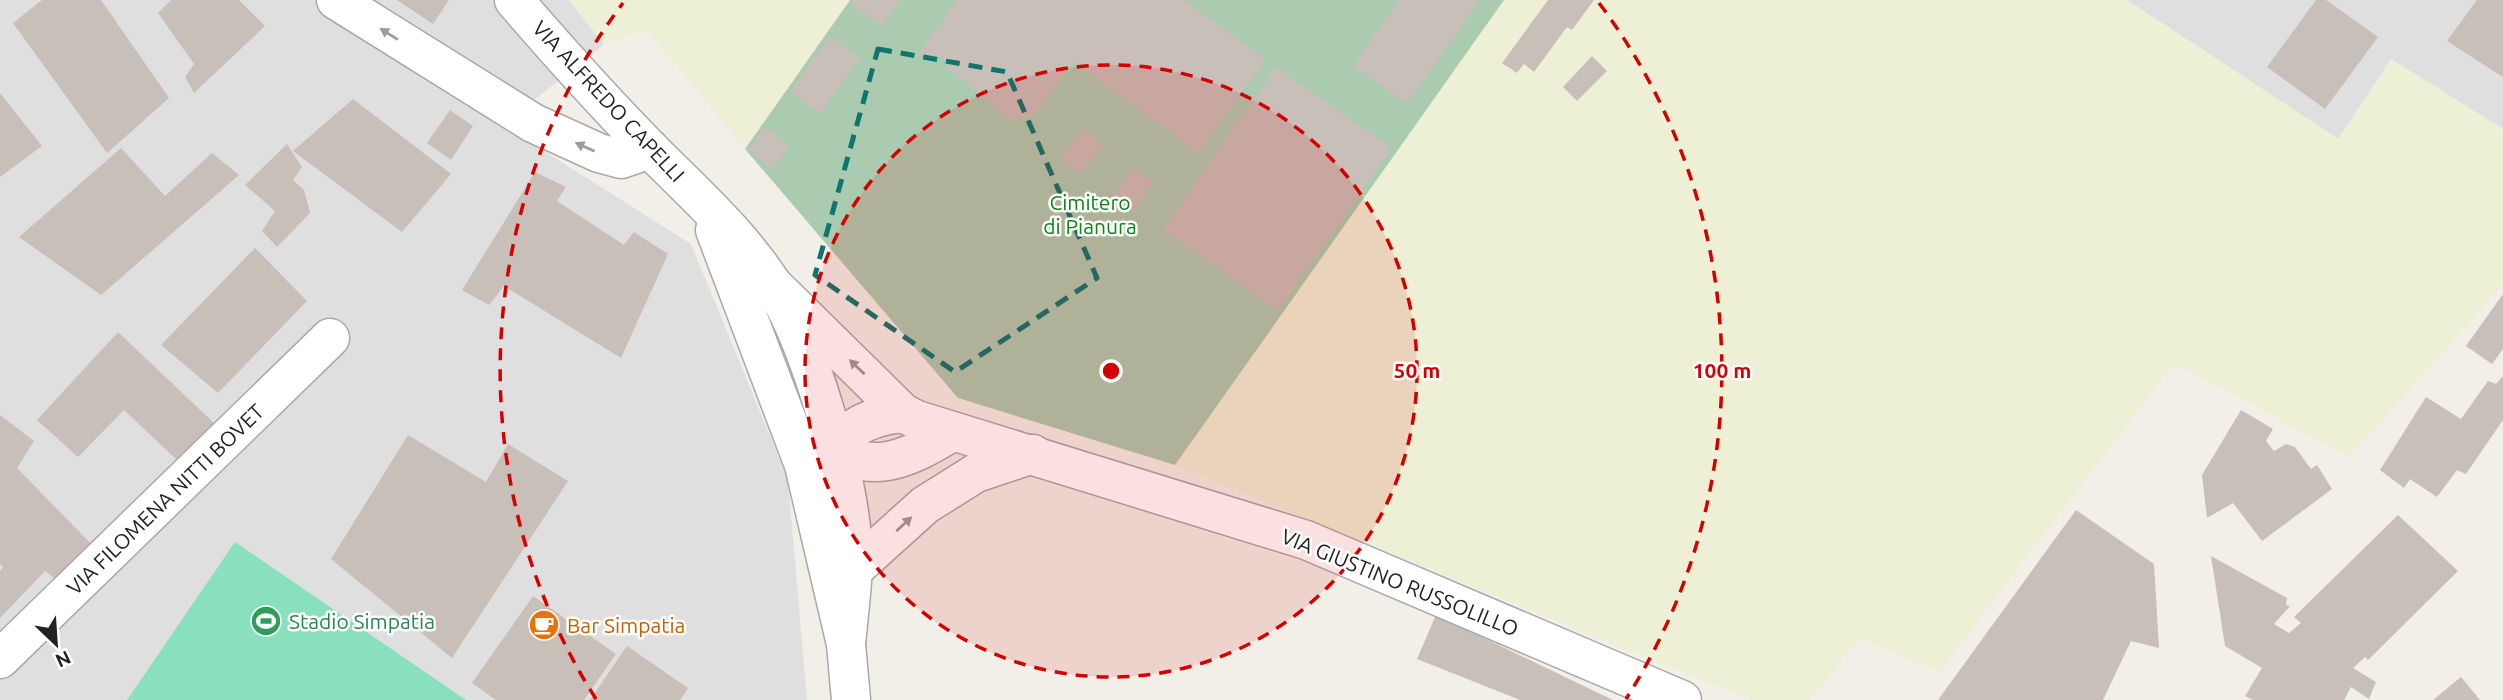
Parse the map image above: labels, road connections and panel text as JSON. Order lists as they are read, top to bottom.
{
  "streets": {
    "street": ["VIA ALFREDO CAPELLI", "VIA FILOMENA NITTI BOVET", "VIA GIUSTINO RUSSOLILLO"]
  },
  "parks": ["Cimitero di Pianura"],
  "places": {
    "sports": ["Stadio Simpatia"],
    "cafe": ["Bar Simpatia"]
  },
  "north": "bottom right",
  "rings": ["50 m", "100 m"]
}
